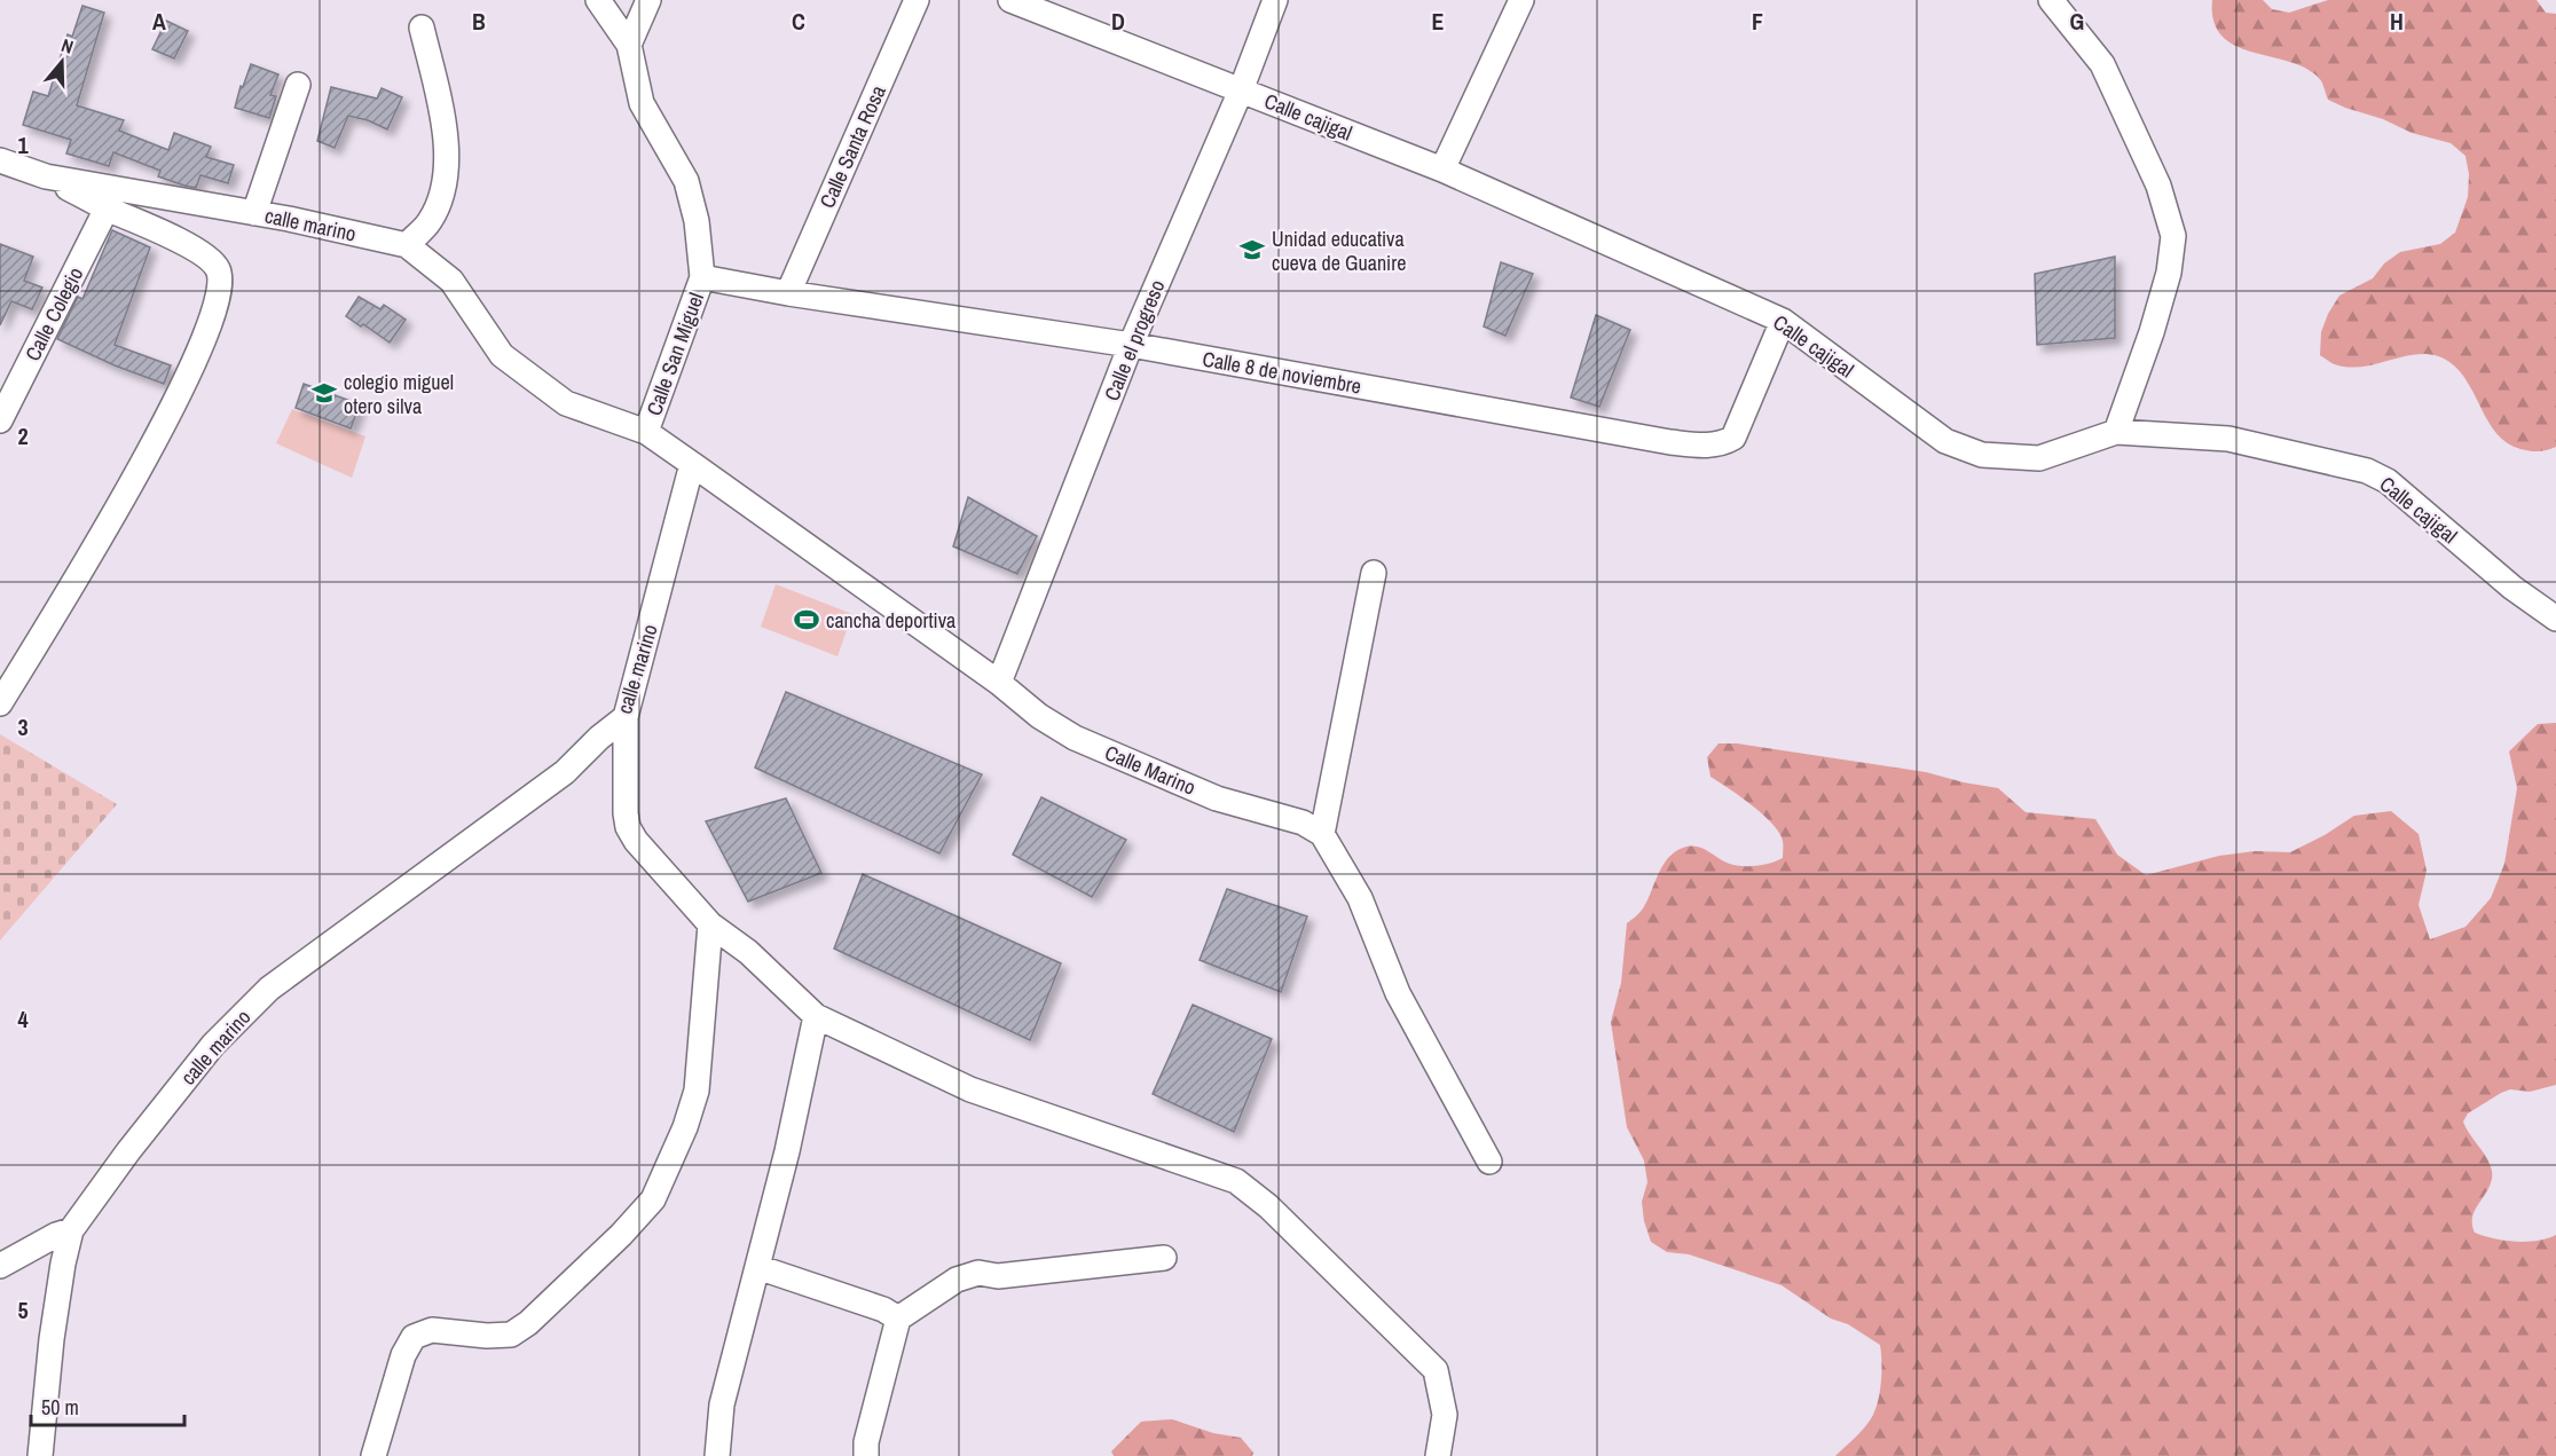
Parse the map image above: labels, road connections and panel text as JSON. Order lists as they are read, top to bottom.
{
  "streets": {
    "street": [
      "Calle cajigal",
      "Calle Santa Rosa",
      "calle marino",
      "Calle Colegio",
      "Calle el progreso",
      "Calle San Miguel",
      "Calle 8 de noviembre",
      "Calle Marino"
    ]
  },
  "crossings": [
    ["Calle cajigal", "Calle el progreso"],
    ["Calle cajigal", "Calle 8 de noviembre"],
    ["Calle Santa Rosa", "Calle 8 de noviembre"],
    ["calle marino", "Calle San Miguel"],
    ["calle marino", "Calle Marino"],
    ["Calle el progreso", "Calle 8 de noviembre"],
    ["Calle el progreso", "Calle Marino"],
    ["Calle San Miguel", "Calle 8 de noviembre"]
  ],
  "places": {
    "school or university": ["Unidad educativa cueva de Guanire", "colegio miguel otero silva"],
    "sports": ["cancha deportiva"]
  },
  "scale_bar": "50 m",
  "north": "top",
  "grid": {
    "columns": [
      "A",
      "B",
      "C",
      "D",
      "E",
      "F",
      "G",
      "H"
    ],
    "rows": [
      "1",
      "2",
      "3",
      "4",
      "5"
    ]
  }
}
